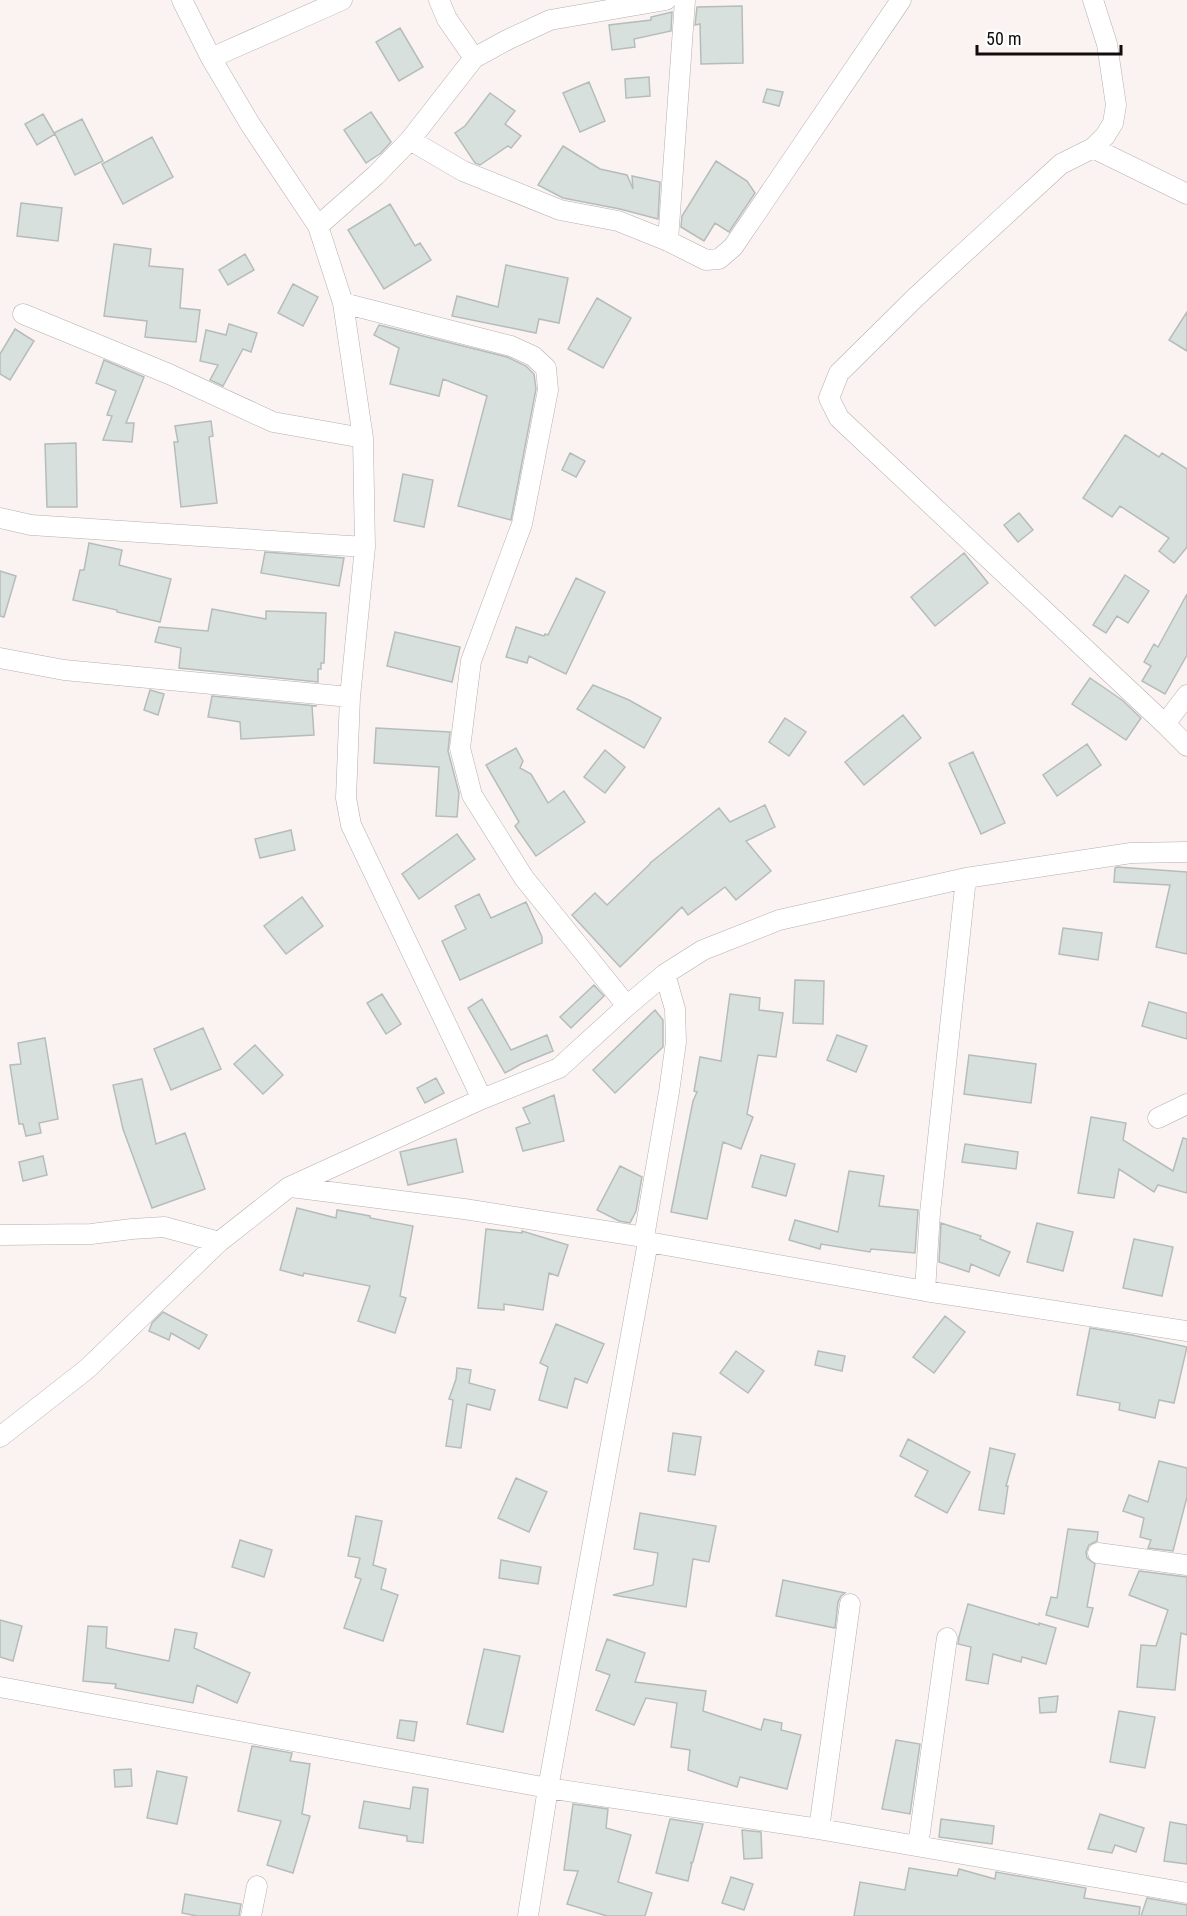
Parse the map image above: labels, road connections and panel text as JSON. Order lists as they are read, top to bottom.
{
  "scale_bar": "50 m"
}
